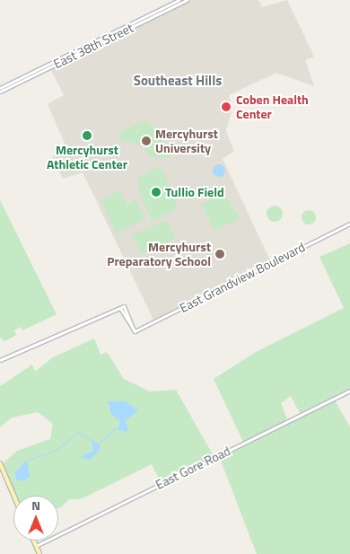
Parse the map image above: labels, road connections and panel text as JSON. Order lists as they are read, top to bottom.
{
  "streets": {
    "street": ["East 38th Street", "East Grandview Boulevard", "East Gore Road"]
  },
  "districts": ["Southeast Hills"],
  "places": [
    "Coben Health Center",
    "Mercyhurst Athletic Center",
    "Mercyhurst University",
    "Tullio Field",
    "Mercyhurst Preparatory School"
  ],
  "north": "top"
}
